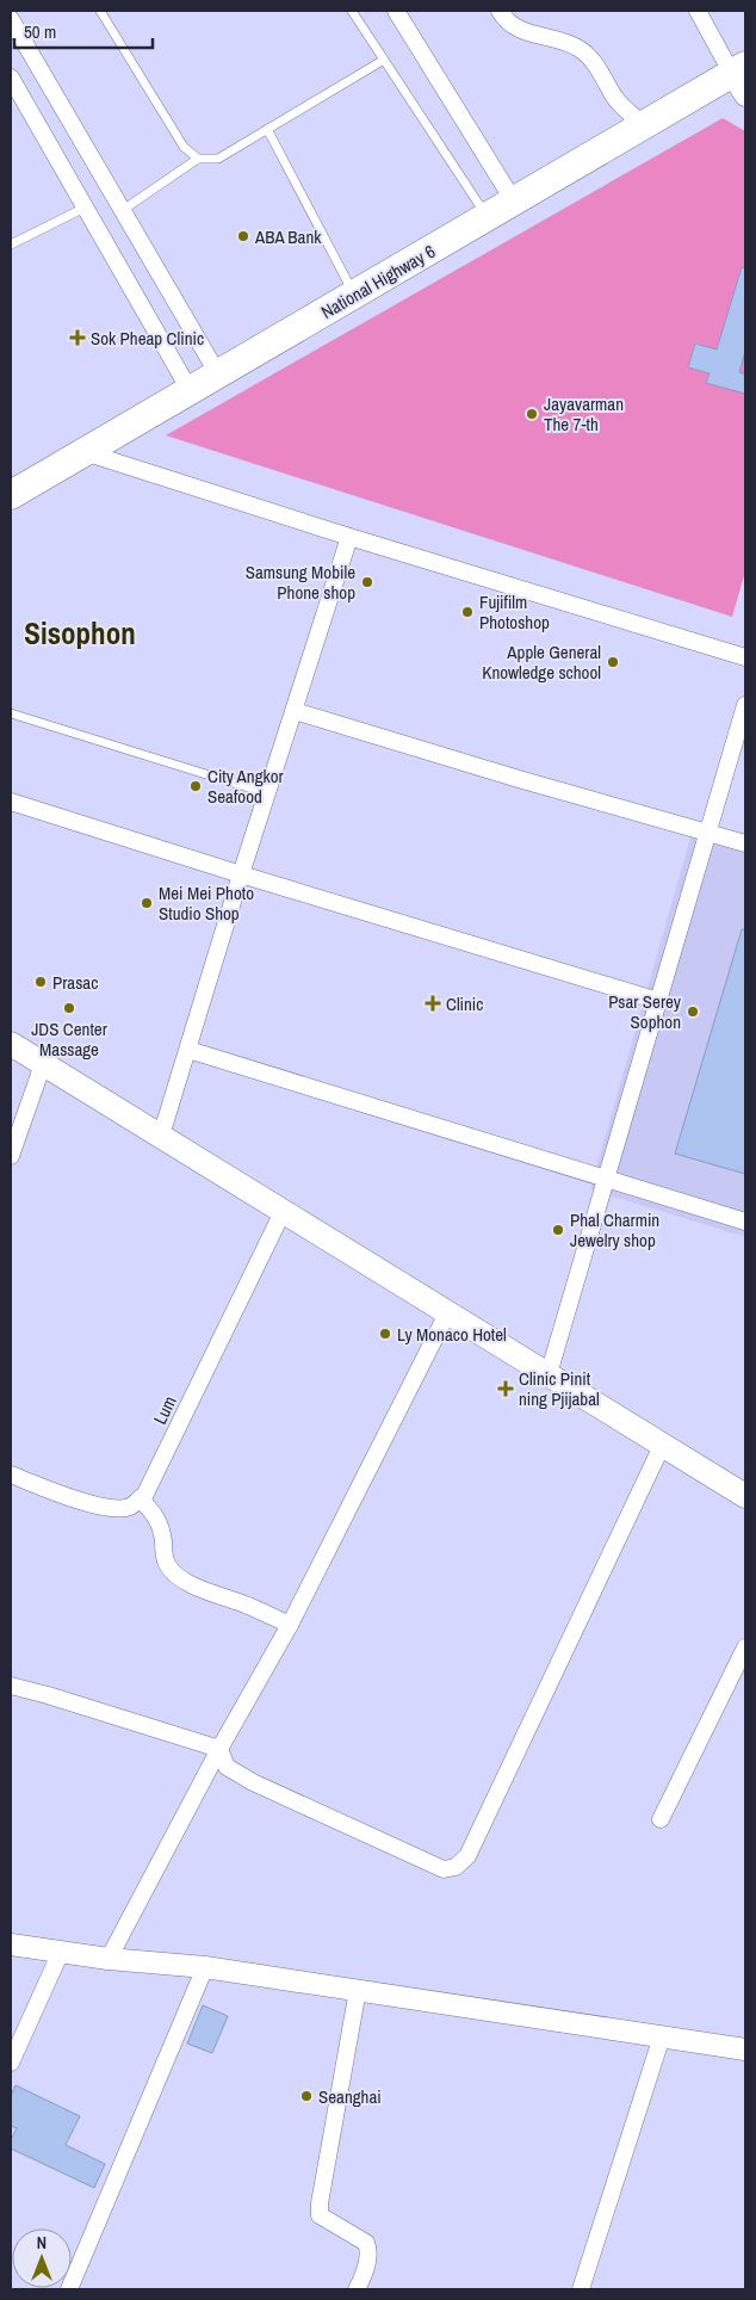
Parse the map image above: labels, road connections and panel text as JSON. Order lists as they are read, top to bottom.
{
  "streets": {
    "highway": ["National Highway 6"],
    "street": ["Lum"]
  },
  "districts": ["Sisophon"],
  "places": {
    "other": [
      "ABA Bank",
      "Jayavarman The 7-th",
      "Samsung Mobile Phone shop",
      "Fujifilm Photoshop",
      "Apple General Knowledge school",
      "City Angkor Seafood",
      "Mei Mei Photo Studio Shop",
      "Prasac",
      "JDS Center Massage",
      "Psar Serey Sophon",
      "Phal Charmin Jewelry shop",
      "Ly Monaco Hotel",
      "Seanghai"
    ],
    "health": ["Sok Pheap Clinic", "Clinic", "Clinic Pinit ning Pjijabal"]
  },
  "scale_bar": "50 m",
  "north": "top"
}
